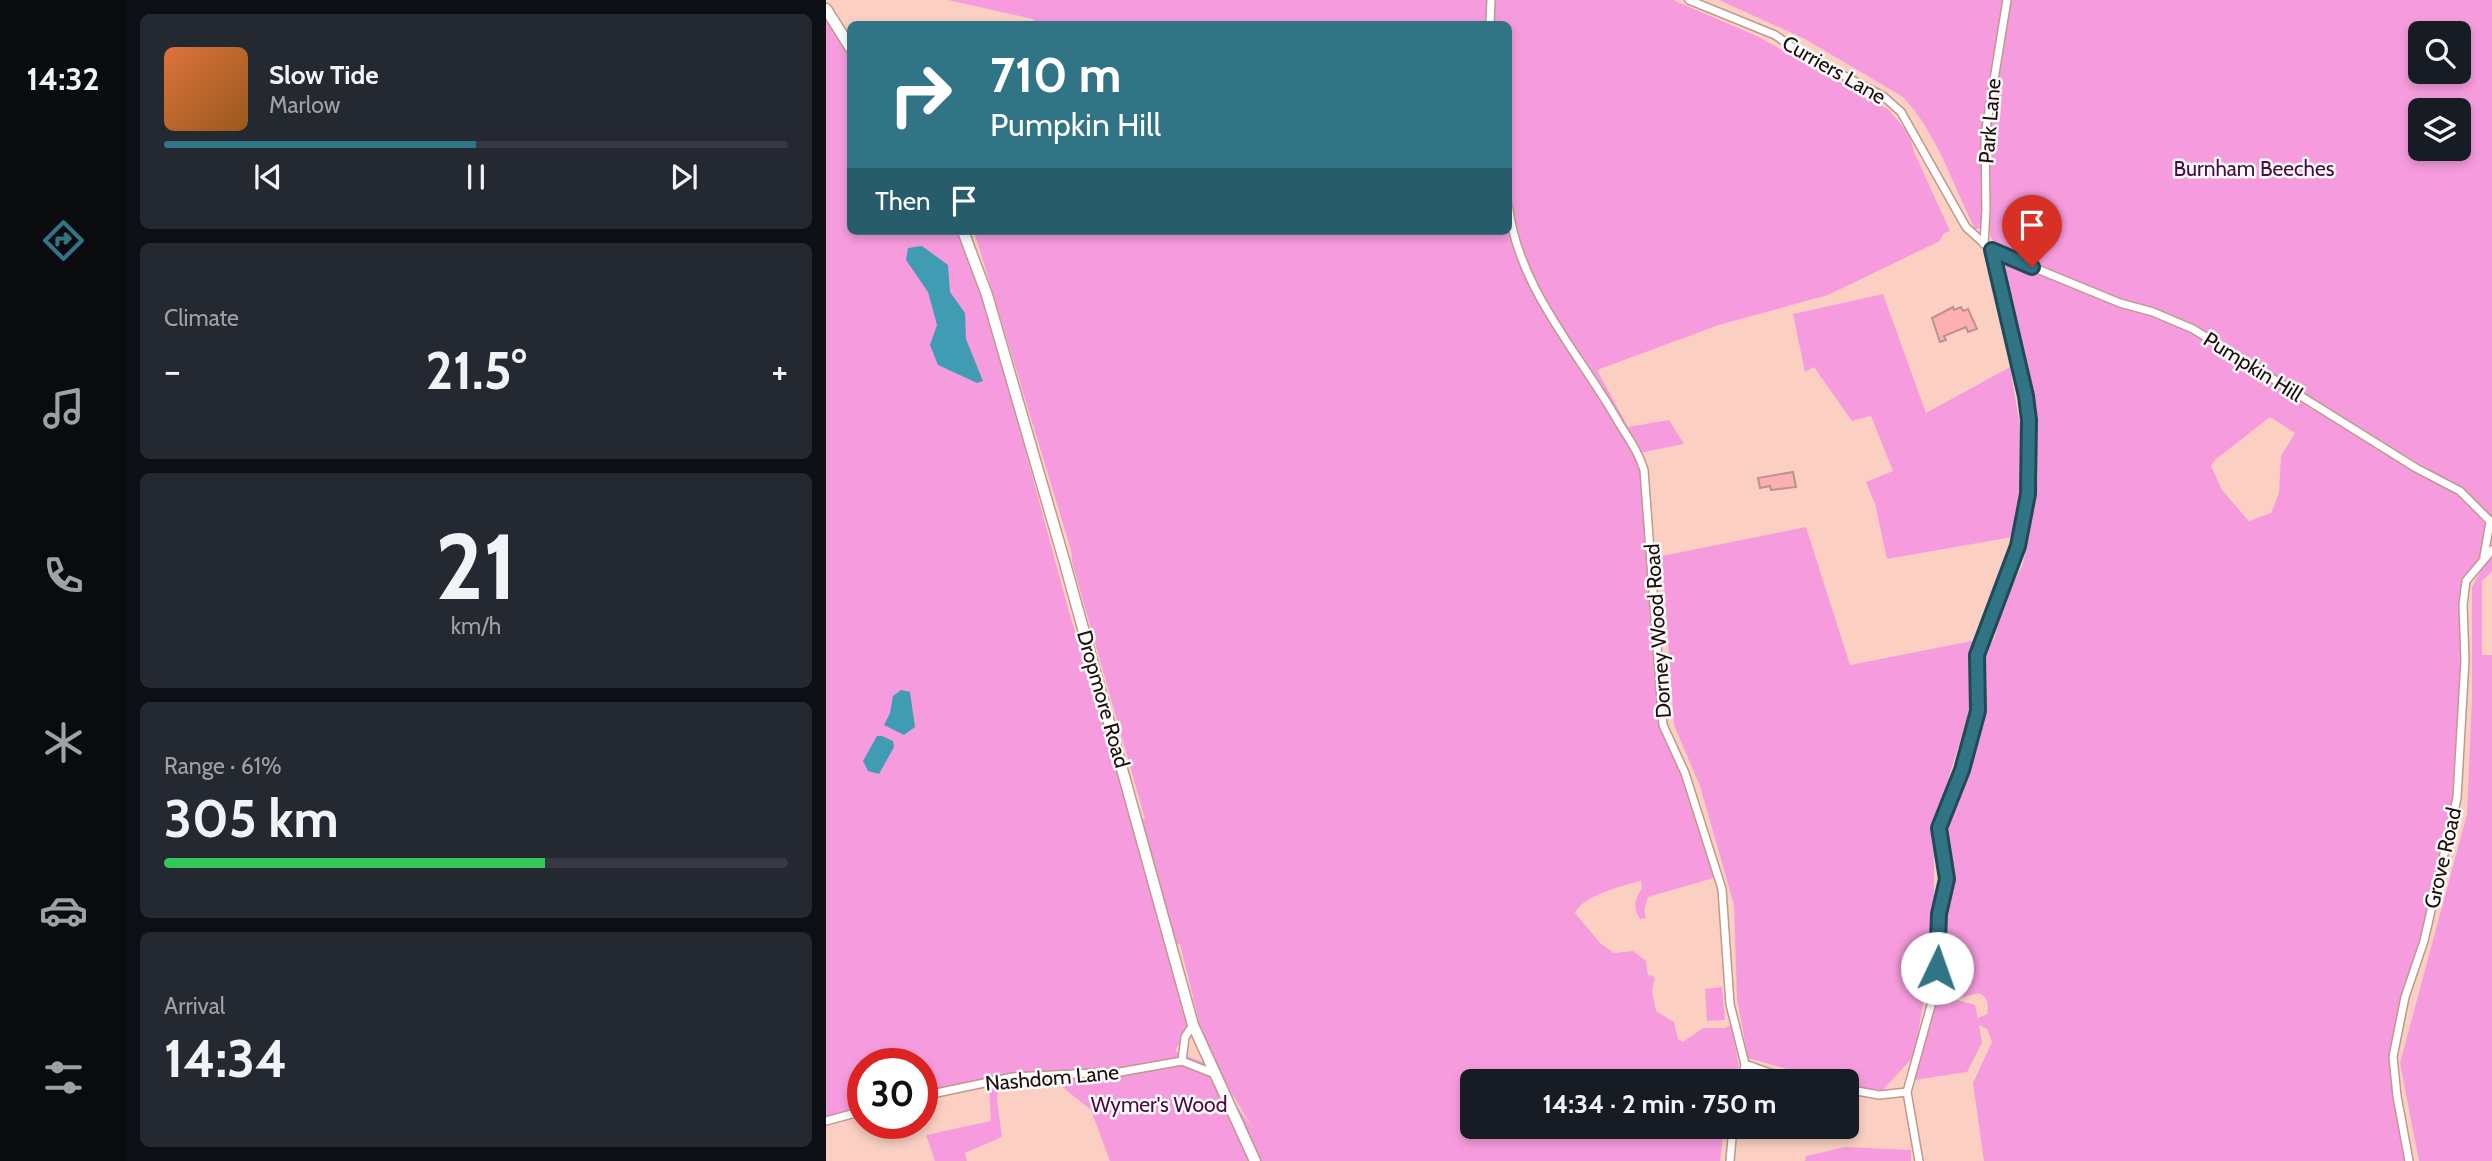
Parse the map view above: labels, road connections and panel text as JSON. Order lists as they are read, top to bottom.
{
  "streets": {
    "street": [
      "Curriers Lane",
      "Park Lane",
      "Pumpkin Hill",
      "Dorney Wood Road",
      "Dropmore Road",
      "Grove Road",
      "Nashdom Lane"
    ]
  },
  "crossings": [
    ["Curriers Lane", "Park Lane"],
    ["Curriers Lane", "Pumpkin Hill"],
    ["Pumpkin Hill", "Grove Road"]
  ],
  "parks": ["Burnham Beeches", "Wymer's Wood"],
  "page": {
    "tabs": "14:32",
    "turn": ["710 m", "Pumpkin Hill"],
    "song": ["Slow Tide", "Marlow"],
    "then": "Then",
    "tile": [
      "Climate",
      ["21", "km/h"],
      ["Range · 61%", "305 km"],
      ["Arrival", "14:34"]
    ],
    "heat": ["−", "21.5°", "+"],
    "limit": "30",
    "trip": "14:34 · 2 min · 750 m"
  }
}
